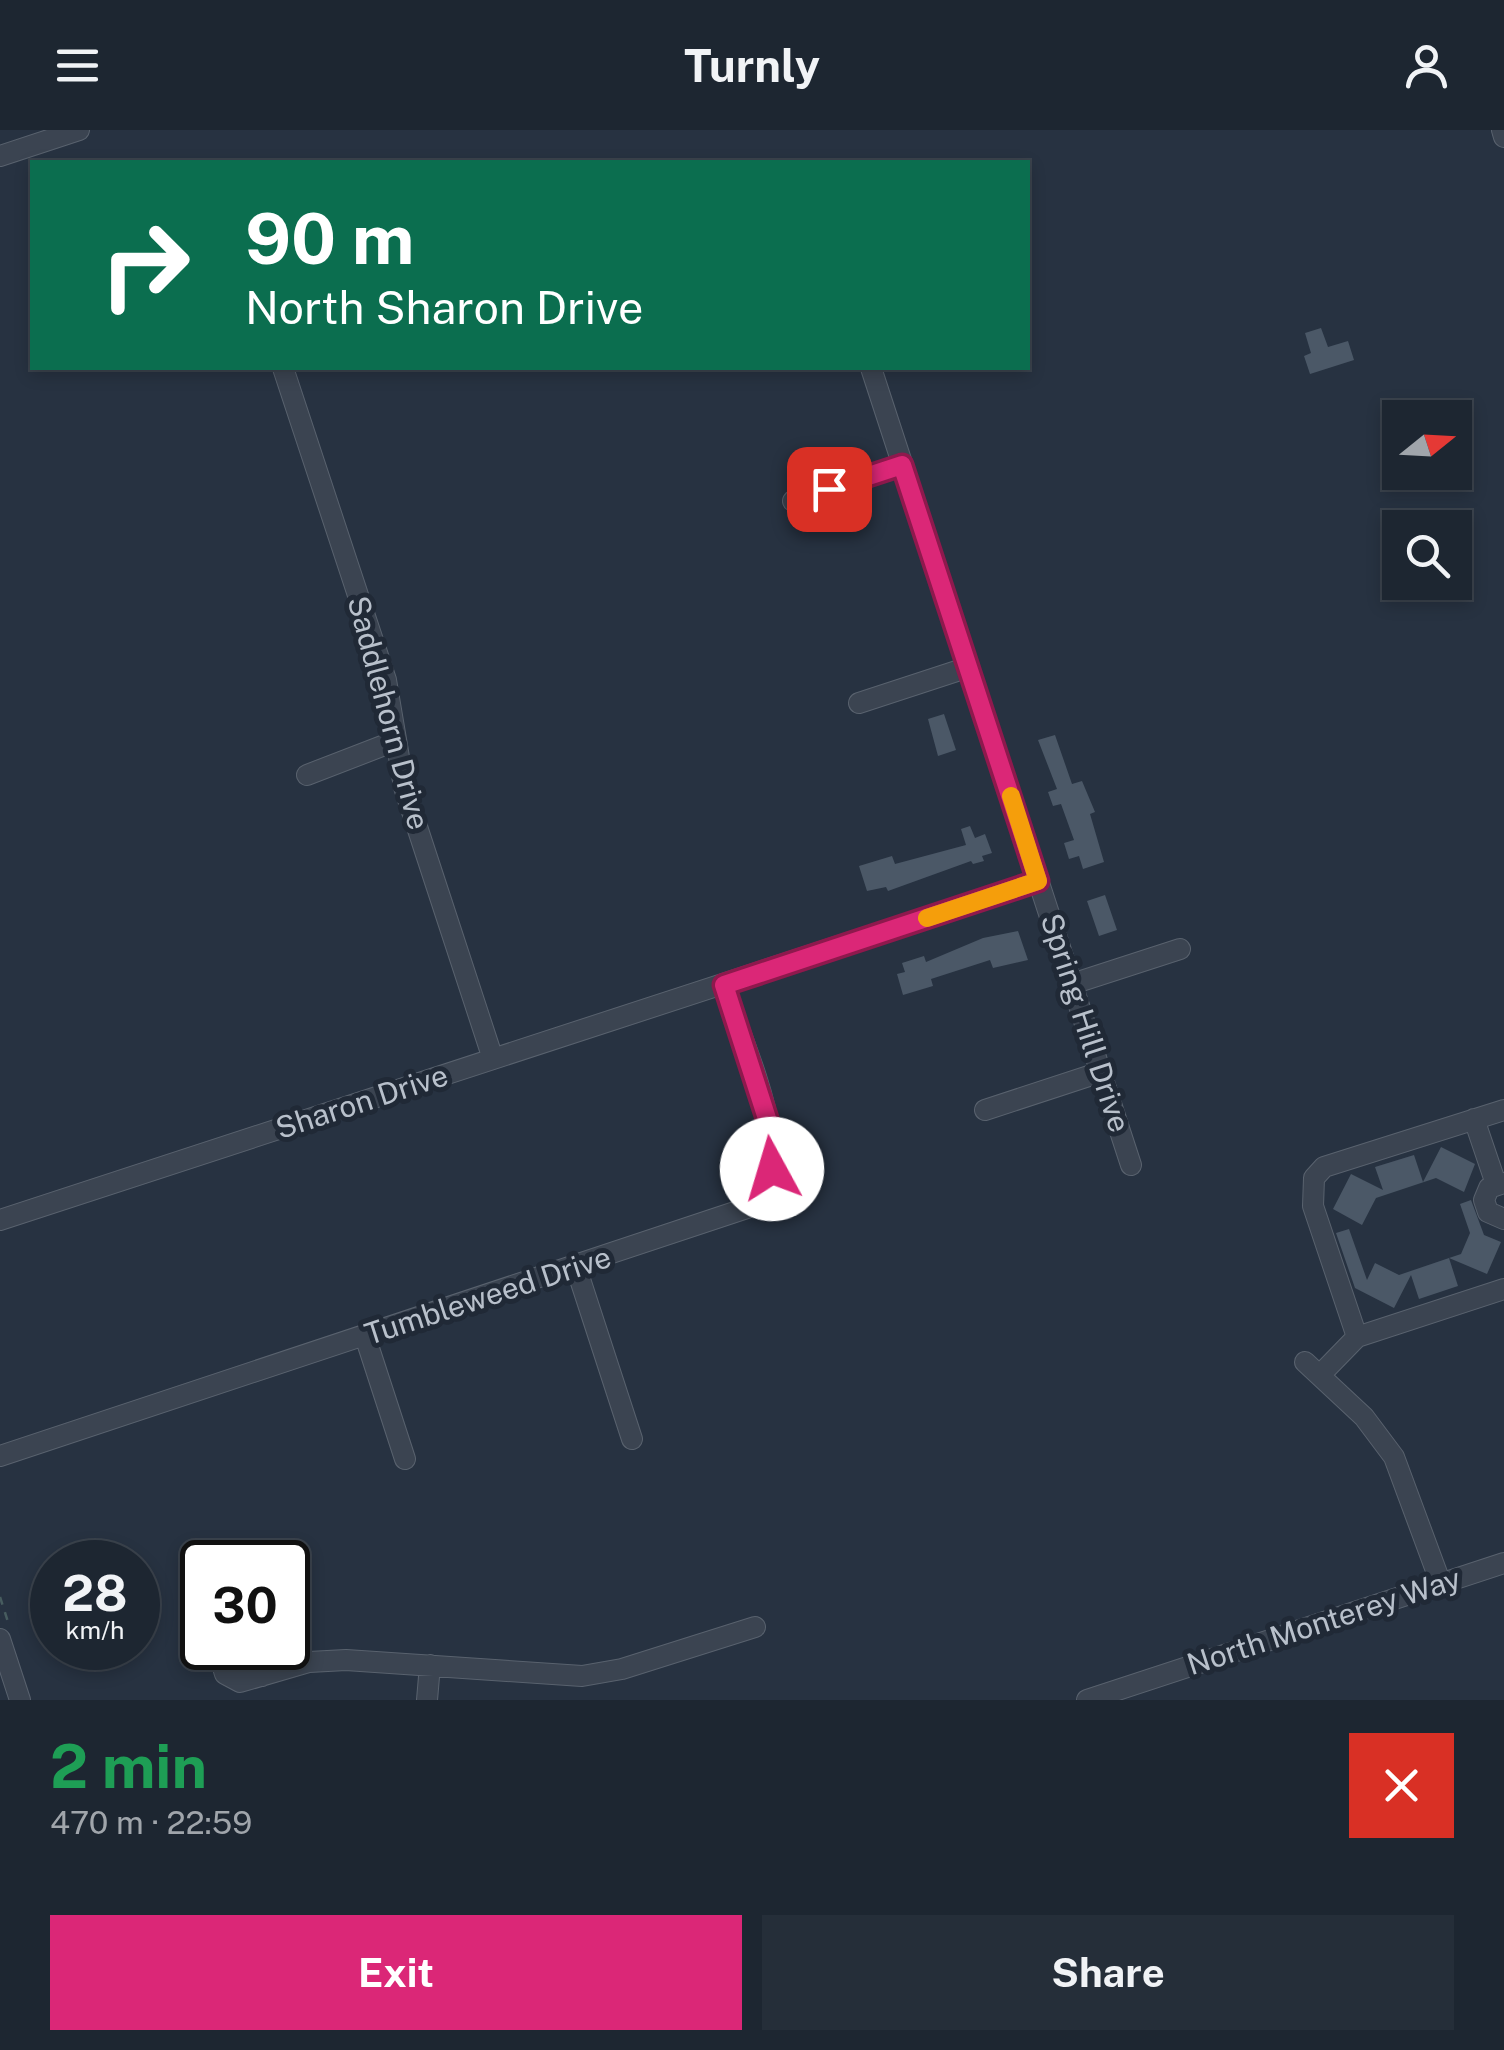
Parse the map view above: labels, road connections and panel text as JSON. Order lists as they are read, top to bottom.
{
  "streets": {
    "street": [
      "Saddlehorn Drive",
      "Spring Hill Drive",
      "Sharon Drive",
      "Tumbleweed Drive",
      "North Monterey Way"
    ]
  },
  "crossings": [
    ["Saddlehorn Drive", "Sharon Drive"],
    ["Spring Hill Drive", "Sharon Drive"],
    ["Sharon Drive", "Tumbleweed Drive"]
  ],
  "north": "right",
  "page": {
    "header": "Turnly",
    "turn": ["90 m", "North Sharon Drive"],
    "speed": "28 km/h",
    "limit": "30",
    "heading": ["2 min", "470 m · 22:59"],
    "buttons": ["Exit", "Share"]
  }
}
